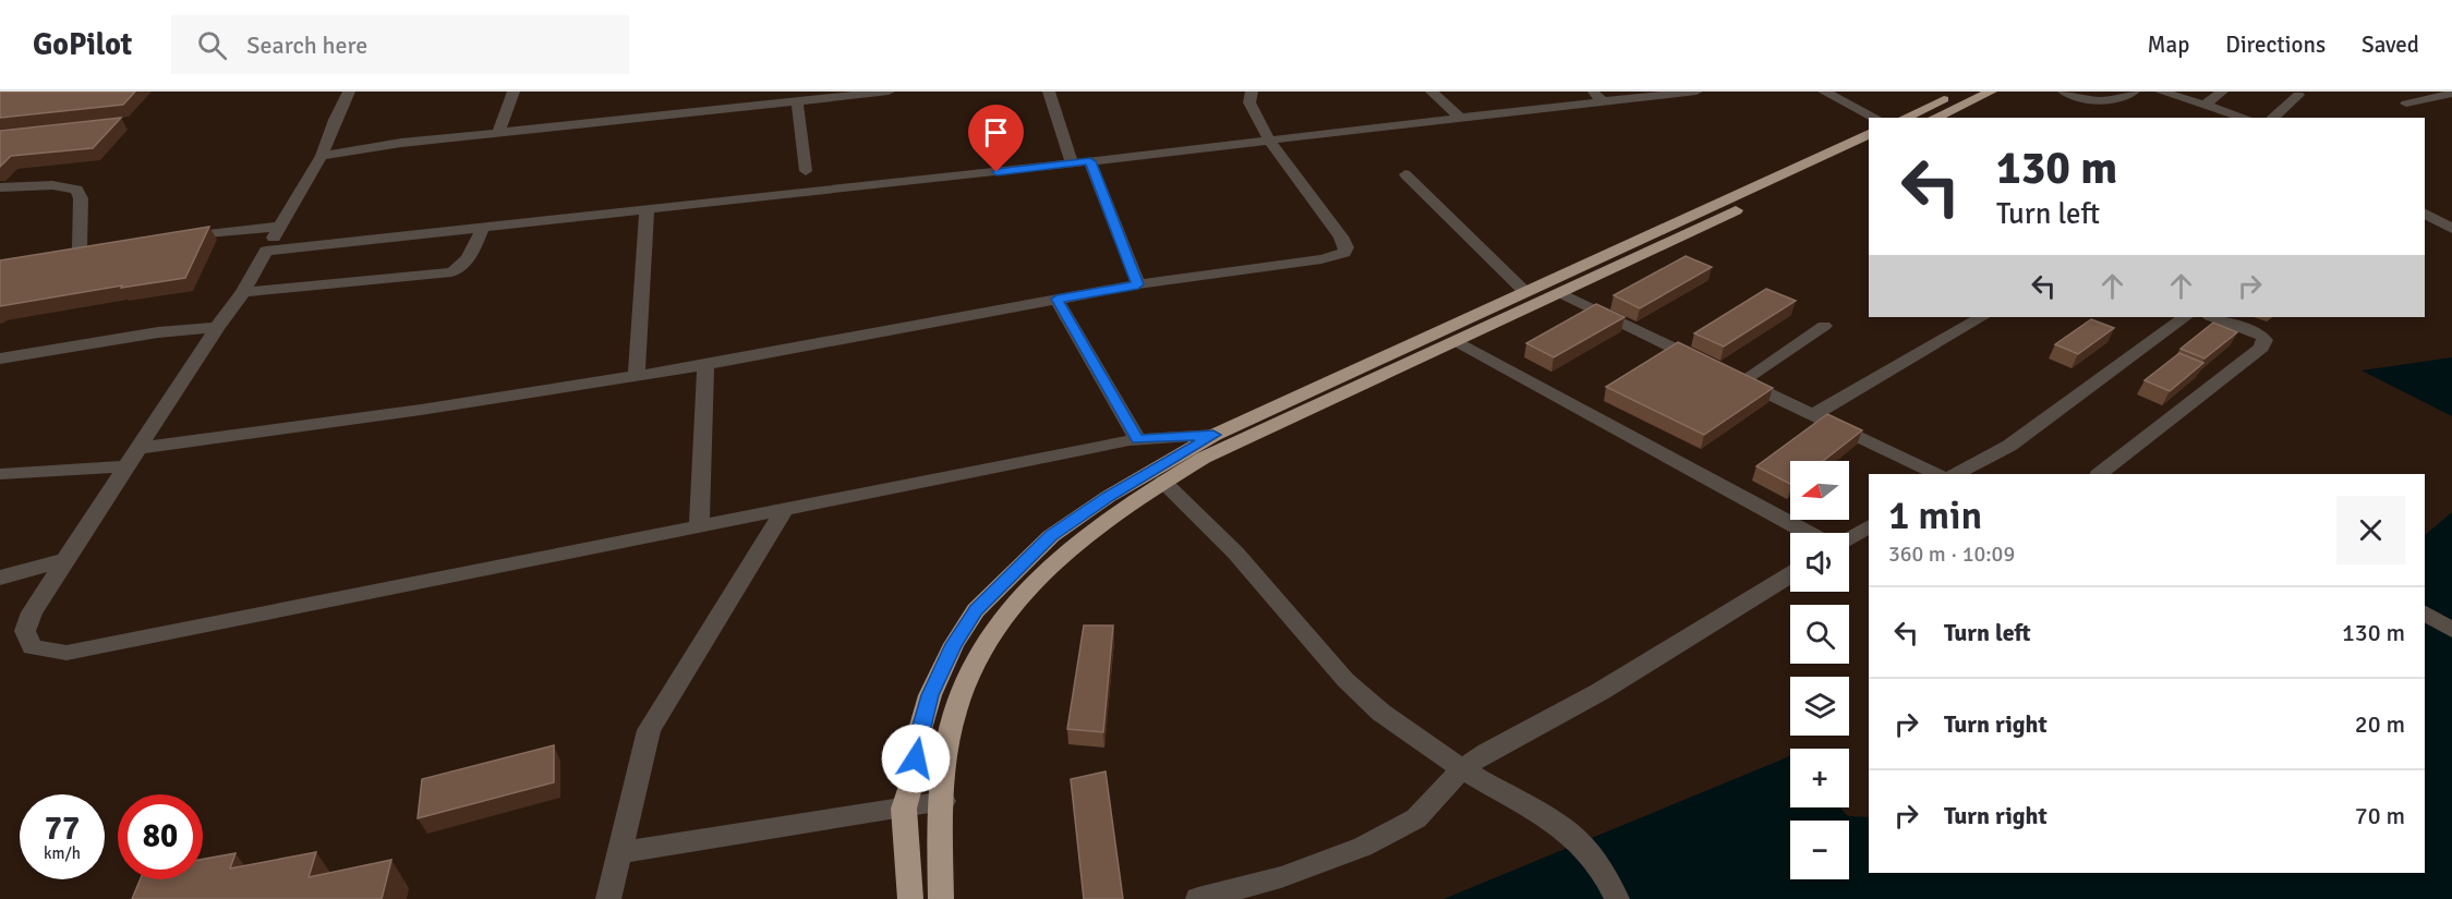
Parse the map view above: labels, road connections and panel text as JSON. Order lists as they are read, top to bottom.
{
  "north": "left",
  "page": {
    "header": "GoPilot",
    "search": "Search here",
    "nav": ["Map", "Directions", "Saved"],
    "turn": ["130 m", "Turn left"],
    "map_buttons": ["+", "−"],
    "heading": ["1 min", "360 m · 10:09"],
    "list": [
      {
        "name": "Turn left",
        "value": "130 m"
      },
      {
        "name": "Turn right",
        "value": "20 m"
      },
      {
        "name": "Turn right",
        "value": "70 m"
      }
    ],
    "speed": "77 km/h",
    "limit": "80"
  }
}
